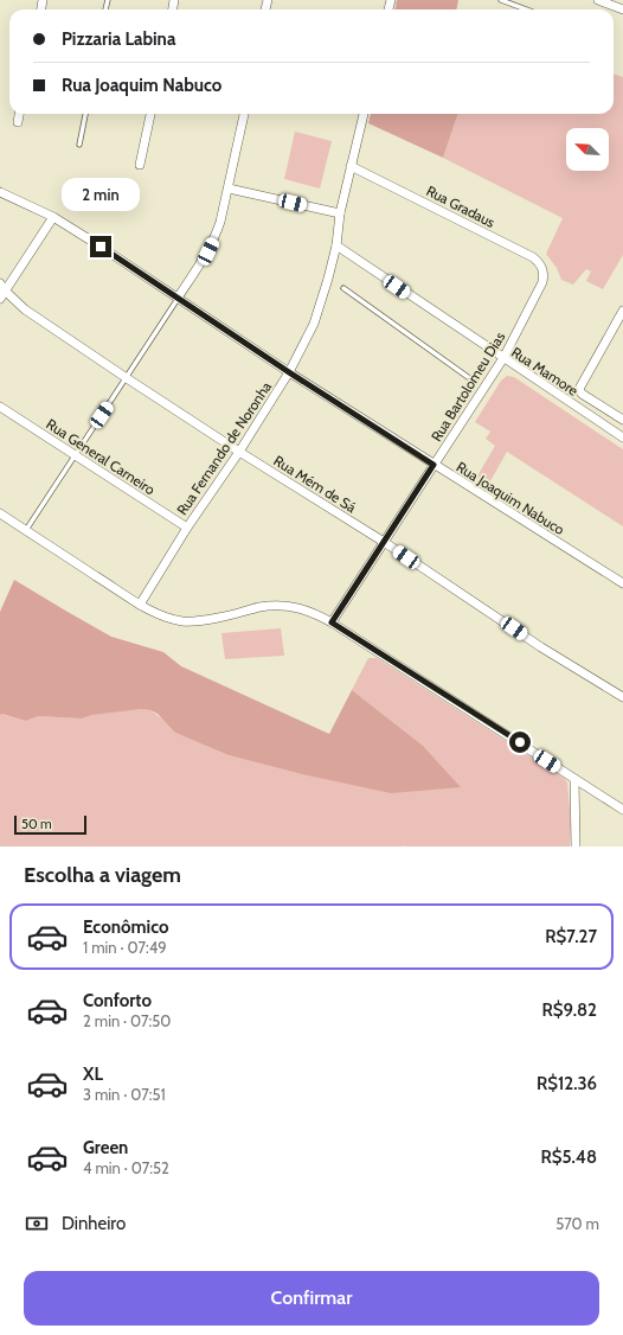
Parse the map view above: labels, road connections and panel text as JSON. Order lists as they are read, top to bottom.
{
  "streets": {
    "street": [
      "Rua Gradaus",
      "Rua Mamore",
      "Rua Bartolomeu Dias",
      "Rua Fernando de Noronha",
      "Rua General Carneiro",
      "Rua Mém de Sá",
      "Rua Joaquim Nabuco"
    ]
  },
  "crossings": [
    ["Rua Gradaus", "Rua Bartolomeu Dias"],
    ["Rua Gradaus", "Rua Fernando de Noronha"],
    ["Rua Mamore", "Rua Bartolomeu Dias"],
    ["Rua Mamore", "Rua Fernando de Noronha"],
    ["Rua Bartolomeu Dias", "Rua Mém de Sá"],
    ["Rua Bartolomeu Dias", "Rua Joaquim Nabuco"],
    ["Rua Fernando de Noronha", "Rua General Carneiro"],
    ["Rua Fernando de Noronha", "Rua Mém de Sá"],
    ["Rua Fernando de Noronha", "Rua Joaquim Nabuco"]
  ],
  "scale_bar": "50 m",
  "north": "top left",
  "page": {
    "banner": ["Pizzaria Labina", "Rua Joaquim Nabuco"],
    "bubble": "2 min",
    "scale": "50 m",
    "heading": "Escolha a viagem",
    "list": [
      {
        "name": "Econômico",
        "note": "1 min · 07:49",
        "value": "R$7.27"
      },
      {
        "name": "Conforto",
        "note": "2 min · 07:50",
        "value": "R$9.82"
      },
      {
        "name": "XL",
        "note": "3 min · 07:51",
        "value": "R$12.36"
      },
      {
        "name": "Green",
        "note": "4 min · 07:52",
        "value": "R$5.48"
      }
    ],
    "pay": ["Dinheiro", "570 m"],
    "buttons": "Confirmar"
  }
}
